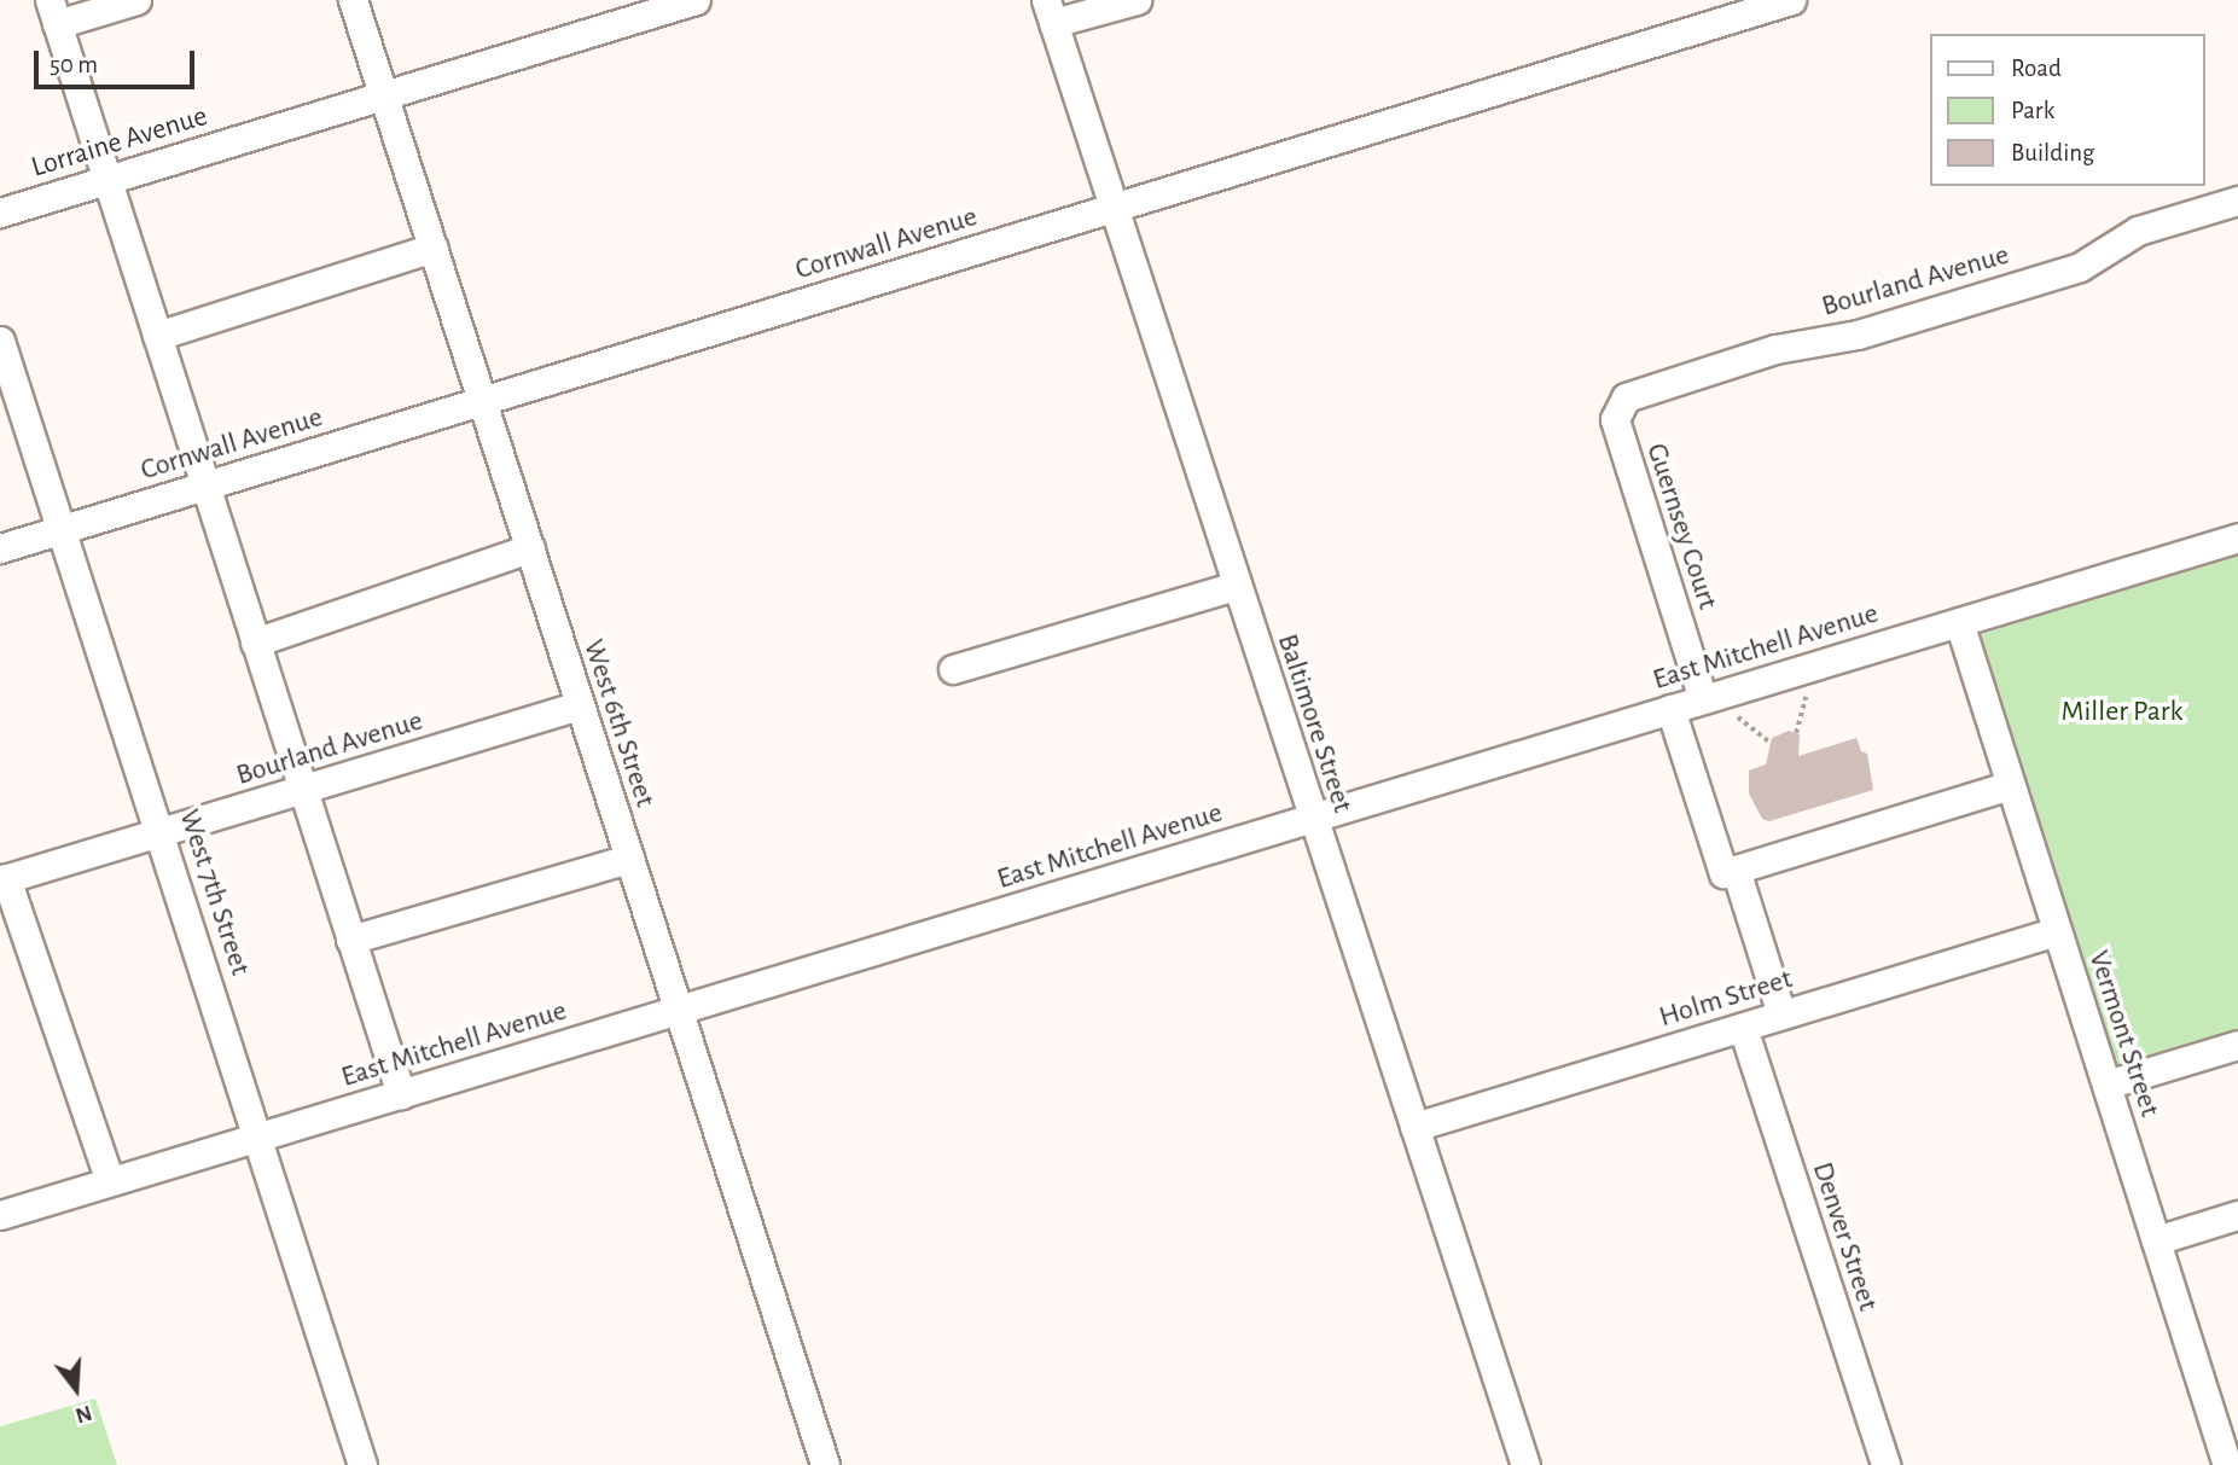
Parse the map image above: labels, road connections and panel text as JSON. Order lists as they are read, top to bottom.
{
  "streets": {
    "street": [
      "Lorraine Avenue",
      "Cornwall Avenue",
      "Bourland Avenue",
      "Guernsey Court",
      "East Mitchell Avenue",
      "West 6th Street",
      "Baltimore Street",
      "West 7th Street",
      "Holm Street",
      "Vermont Street",
      "Denver Street"
    ]
  },
  "crossings": [
    ["Lorraine Avenue", "West 6th Street"],
    ["Cornwall Avenue", "West 6th Street"],
    ["Cornwall Avenue", "Baltimore Street"],
    ["Cornwall Avenue", "West 7th Street"],
    ["Bourland Avenue", "Guernsey Court"],
    ["Bourland Avenue", "West 6th Street"],
    ["Bourland Avenue", "West 7th Street"],
    ["Guernsey Court", "East Mitchell Avenue"],
    ["East Mitchell Avenue", "West 6th Street"],
    ["East Mitchell Avenue", "Baltimore Street"],
    ["East Mitchell Avenue", "West 7th Street"],
    ["East Mitchell Avenue", "Vermont Street"],
    ["Baltimore Street", "Holm Street"],
    ["Holm Street", "Vermont Street"],
    ["Holm Street", "Denver Street"]
  ],
  "parks": ["Miller Park"],
  "legend": ["Road", "Park", "Building"],
  "scale_bar": "50 m",
  "north": "bottom"
}
